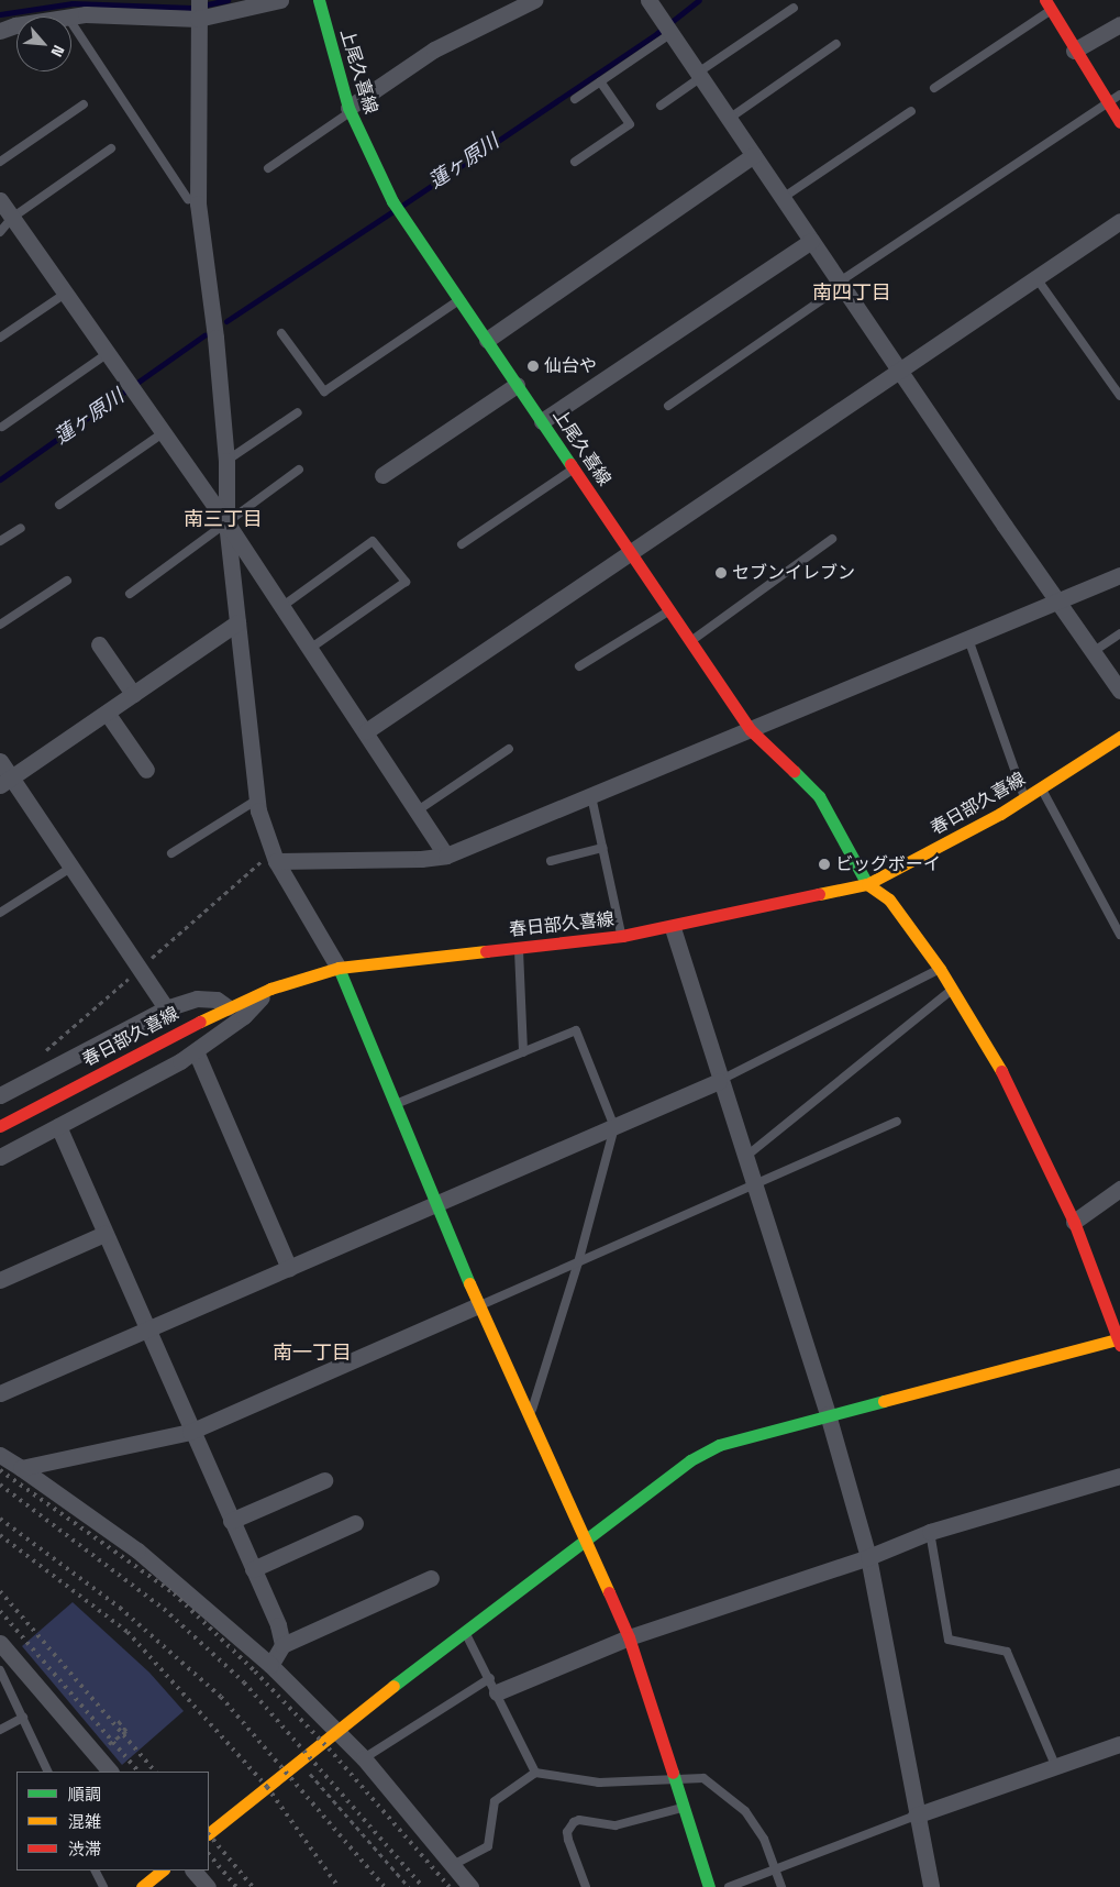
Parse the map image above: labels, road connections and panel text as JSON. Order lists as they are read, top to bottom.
{
  "streets": {
    "street": ["上尾久喜線", "春日部久喜線"]
  },
  "crossings": [
    ["上尾久喜線", "春日部久喜線"]
  ],
  "districts": ["南四丁目", "南三丁目", "南一丁目"],
  "water": ["蓮ヶ原川"],
  "places": ["仙台や", "セブンイレブン", "ビッグボーイ"],
  "legend": ["順調", "混雑", "渋滞"],
  "north": "bottom right"
}
